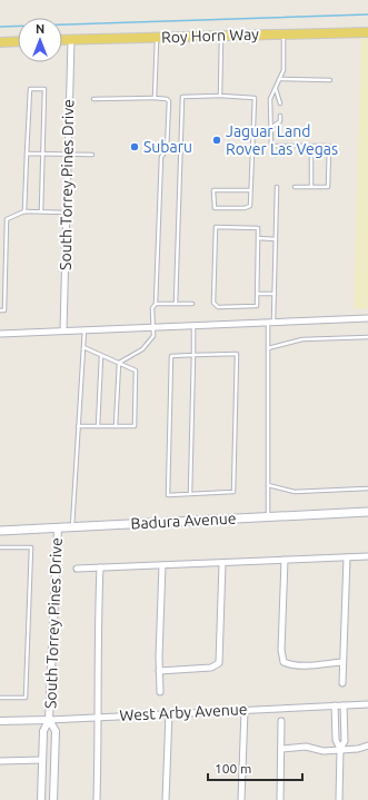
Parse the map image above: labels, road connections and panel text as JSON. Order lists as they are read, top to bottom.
{
  "streets": {
    "main road": ["Roy Horn Way", "Badura Avenue"],
    "street": ["South Torrey Pines Drive", "West Arby Avenue"]
  },
  "crossings": [
    ["Roy Horn Way", "South Torrey Pines Drive"],
    ["South Torrey Pines Drive", "Badura Avenue"],
    ["South Torrey Pines Drive", "West Arby Avenue"]
  ],
  "places": ["Jaguar Land Rover Las Vegas", "Subaru"],
  "scale_bar": "100 m",
  "north": "top"
}
